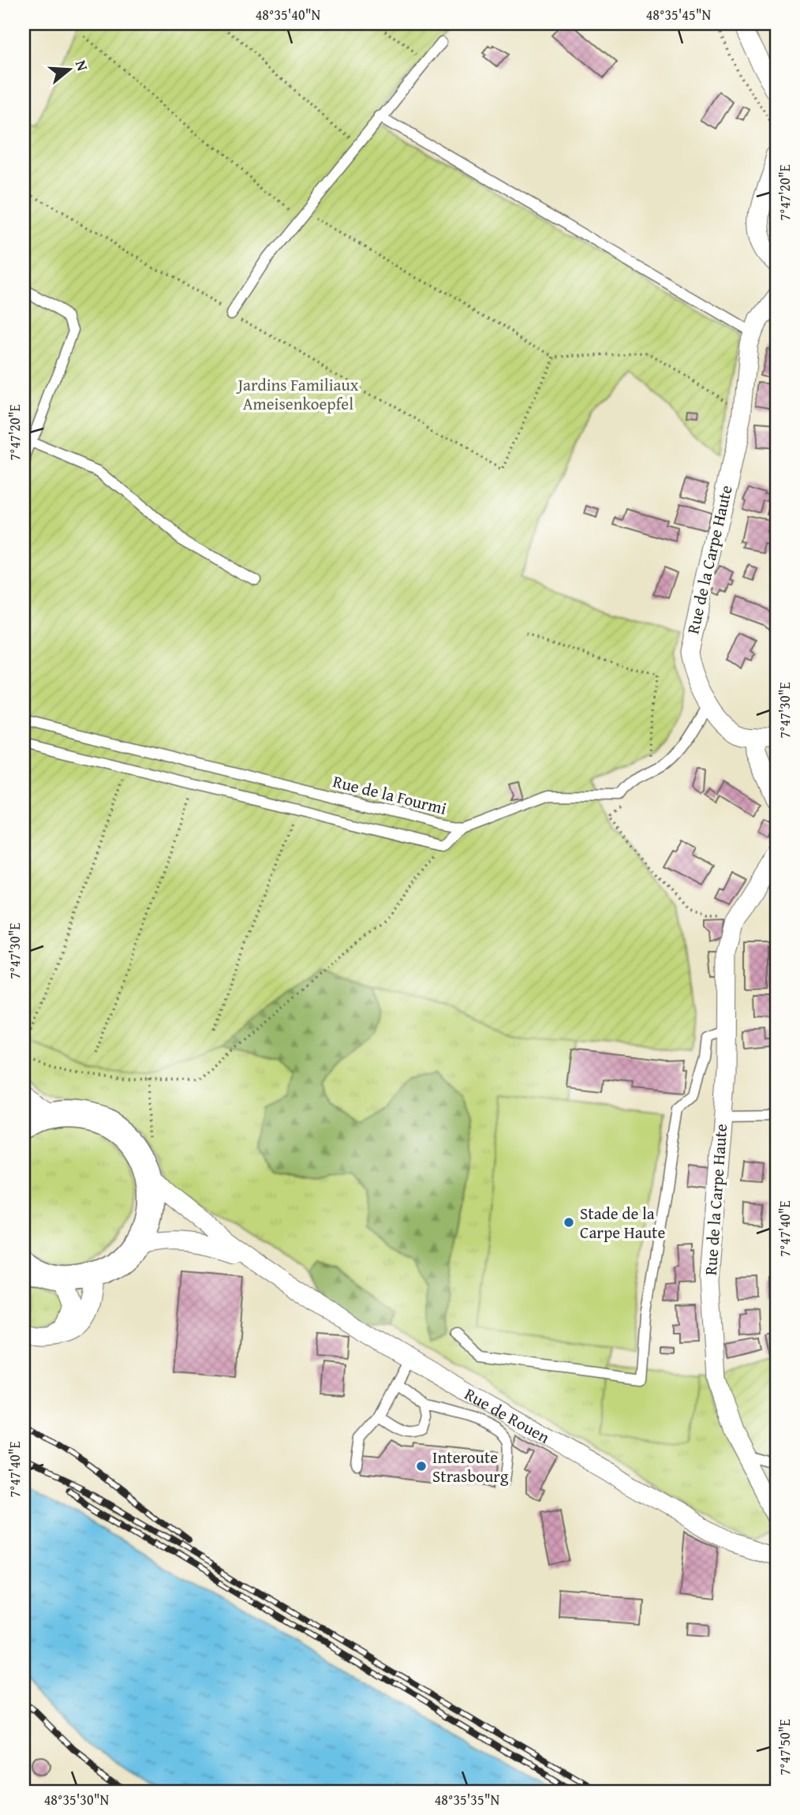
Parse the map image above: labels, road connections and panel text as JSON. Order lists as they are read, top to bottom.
{
  "streets": {
    "street": ["Rue de la Carpe Haute", "Rue de Rouen"],
    "lane": ["Rue de la Fourmi"]
  },
  "parks": ["Jardins Familiaux Ameisenkoepfel"],
  "places": ["Stade de la Carpe Haute", "Interoute Strasbourg"],
  "north": "right",
  "coordinates": [
    "48°35'40\"N",
    "48°35'45\"N",
    "7°47'20\"E",
    "7°47'30\"E",
    "7°47'40\"E",
    "7°47'50\"E",
    "48°35'30\"N",
    "48°35'35\"N"
  ]
}
